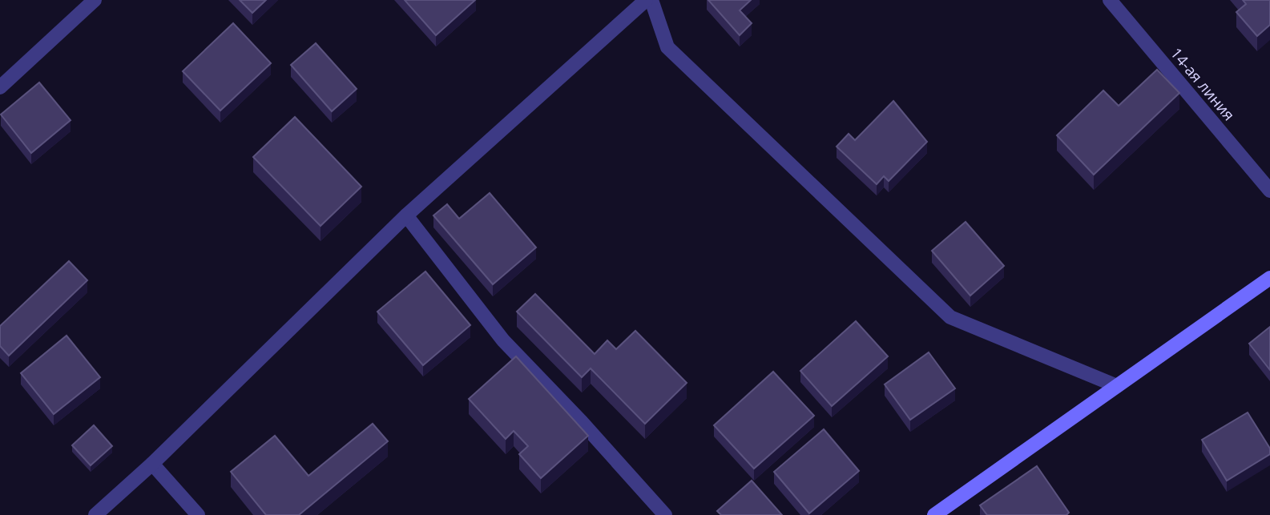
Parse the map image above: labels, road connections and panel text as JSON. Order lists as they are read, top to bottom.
{
  "streets": {
    "street": ["14-ая линия"]
  }
}
